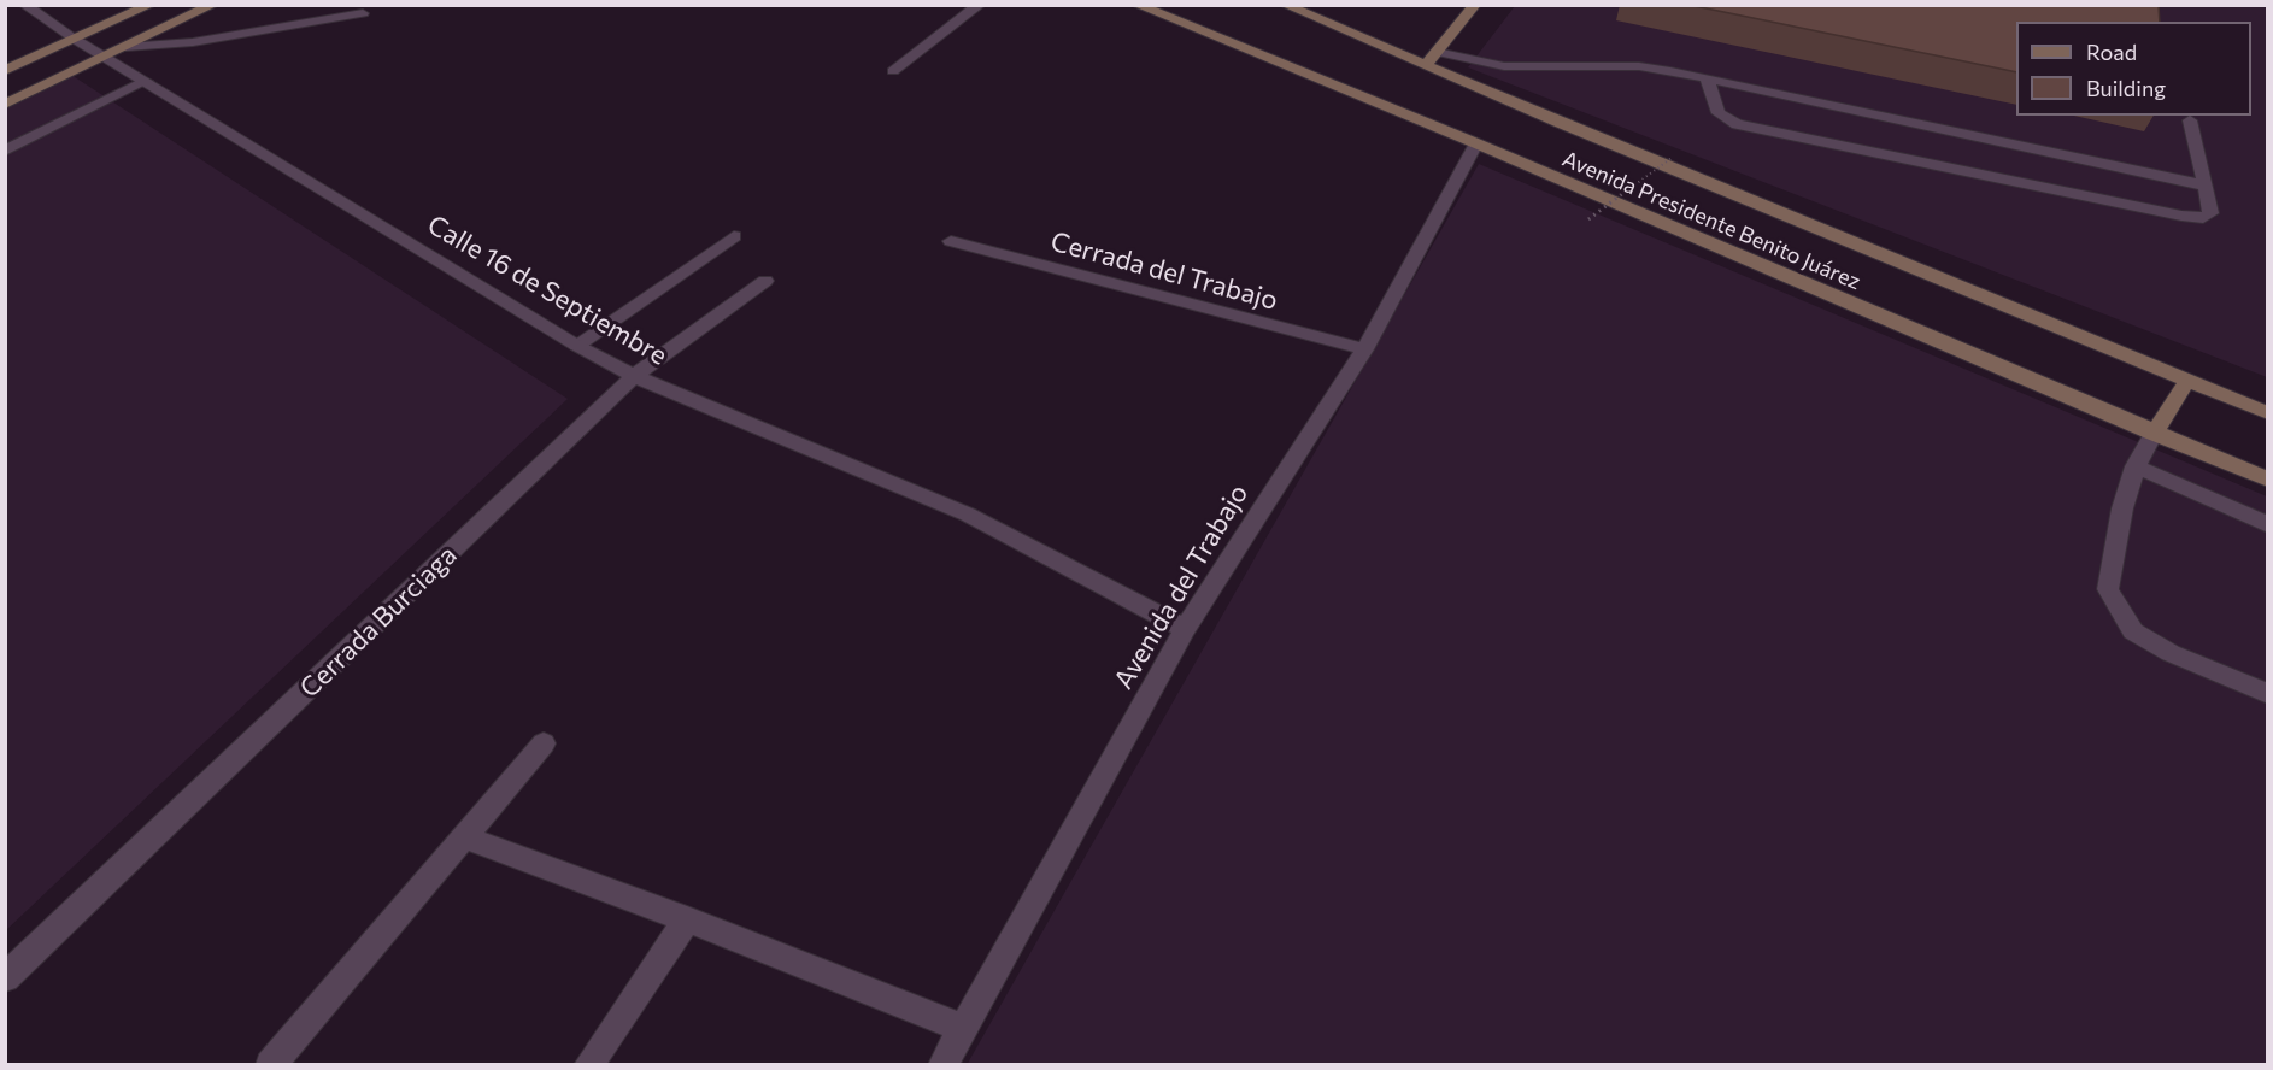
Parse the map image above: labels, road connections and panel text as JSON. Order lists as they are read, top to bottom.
{
  "streets": {
    "main road": ["Avenida Presidente Benito Juárez"],
    "street": [
      "Cerrada del Trabajo",
      "Calle 16 de Septiembre",
      "Avenida del Trabajo",
      "Cerrada Burciaga"
    ]
  },
  "crossings": [
    ["Avenida Presidente Benito Juárez", "Avenida del Trabajo"],
    ["Cerrada del Trabajo", "Avenida del Trabajo"],
    ["Calle 16 de Septiembre", "Avenida del Trabajo"],
    ["Calle 16 de Septiembre", "Cerrada Burciaga"]
  ],
  "legend": ["Road", "Building"]
}
